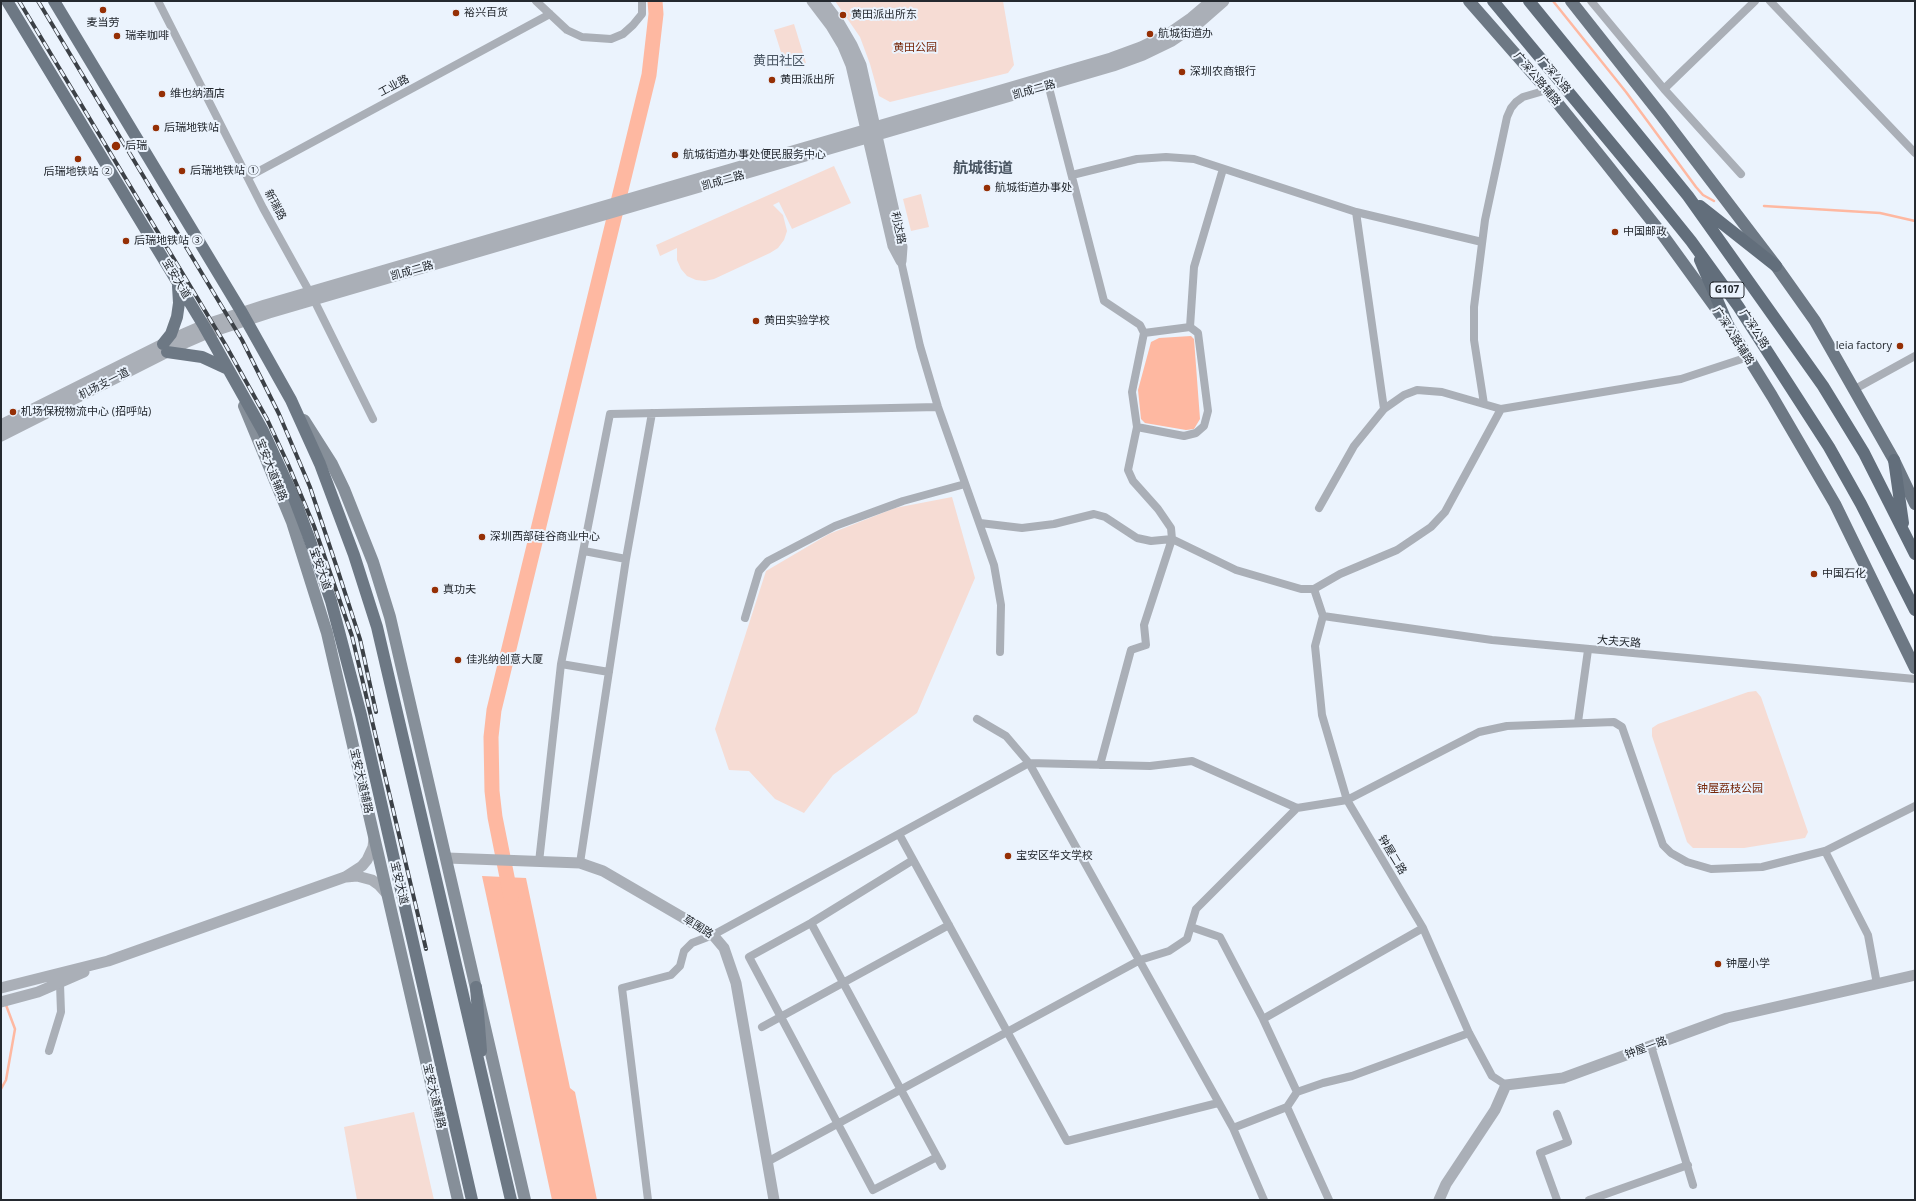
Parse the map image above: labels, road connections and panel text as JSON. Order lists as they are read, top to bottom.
{
  "streets": {
    "highway": ["广深公路", "G107"],
    "main road": ["广深公路辅路", "宝安大道", "宝安大道辅路"],
    "street": [
      "工业路",
      "凯成二路",
      "新瑞路",
      "利达路",
      "机场支一道",
      "大夫天路",
      "钟屋二路",
      "草围路",
      "钟屋一路"
    ]
  },
  "crossings": [
    ["工业路", "新瑞路"],
    ["凯成二路", "新瑞路"],
    ["凯成二路", "利达路"],
    ["凯成二路", "宝安大道"],
    ["凯成二路", "机场支一道"],
    ["宝安大道", "机场支一道"],
    ["宝安大道", "宝安大道辅路"],
    ["大夫天路", "钟屋二路"],
    ["钟屋二路", "钟屋一路"]
  ],
  "districts": ["黄田社区", "航城街道"],
  "parks": ["黄田公园", "钟屋荔枝公园"],
  "places": [
    "麦当劳",
    "裕兴百货",
    "黄田派出所东",
    "航城街道办",
    "瑞幸咖啡",
    "深圳农商银行",
    "黄田派出所",
    "维也纳酒店",
    "后瑞地铁站",
    "后瑞",
    "航城街道办事处便民服务中心",
    "后瑞地铁站 ②",
    "后瑞地铁站 ①",
    "航城街道办事处",
    "中国邮政",
    "后瑞地铁站 ③",
    "黄田实验学校",
    "leia factory",
    "机场保税物流中心 (招呼站)",
    "深圳西部硅谷商业中心",
    "中国石化",
    "真功夫",
    "佳兆纳创意大厦",
    "宝安区华文学校",
    "钟屋小学"
  ]
}
